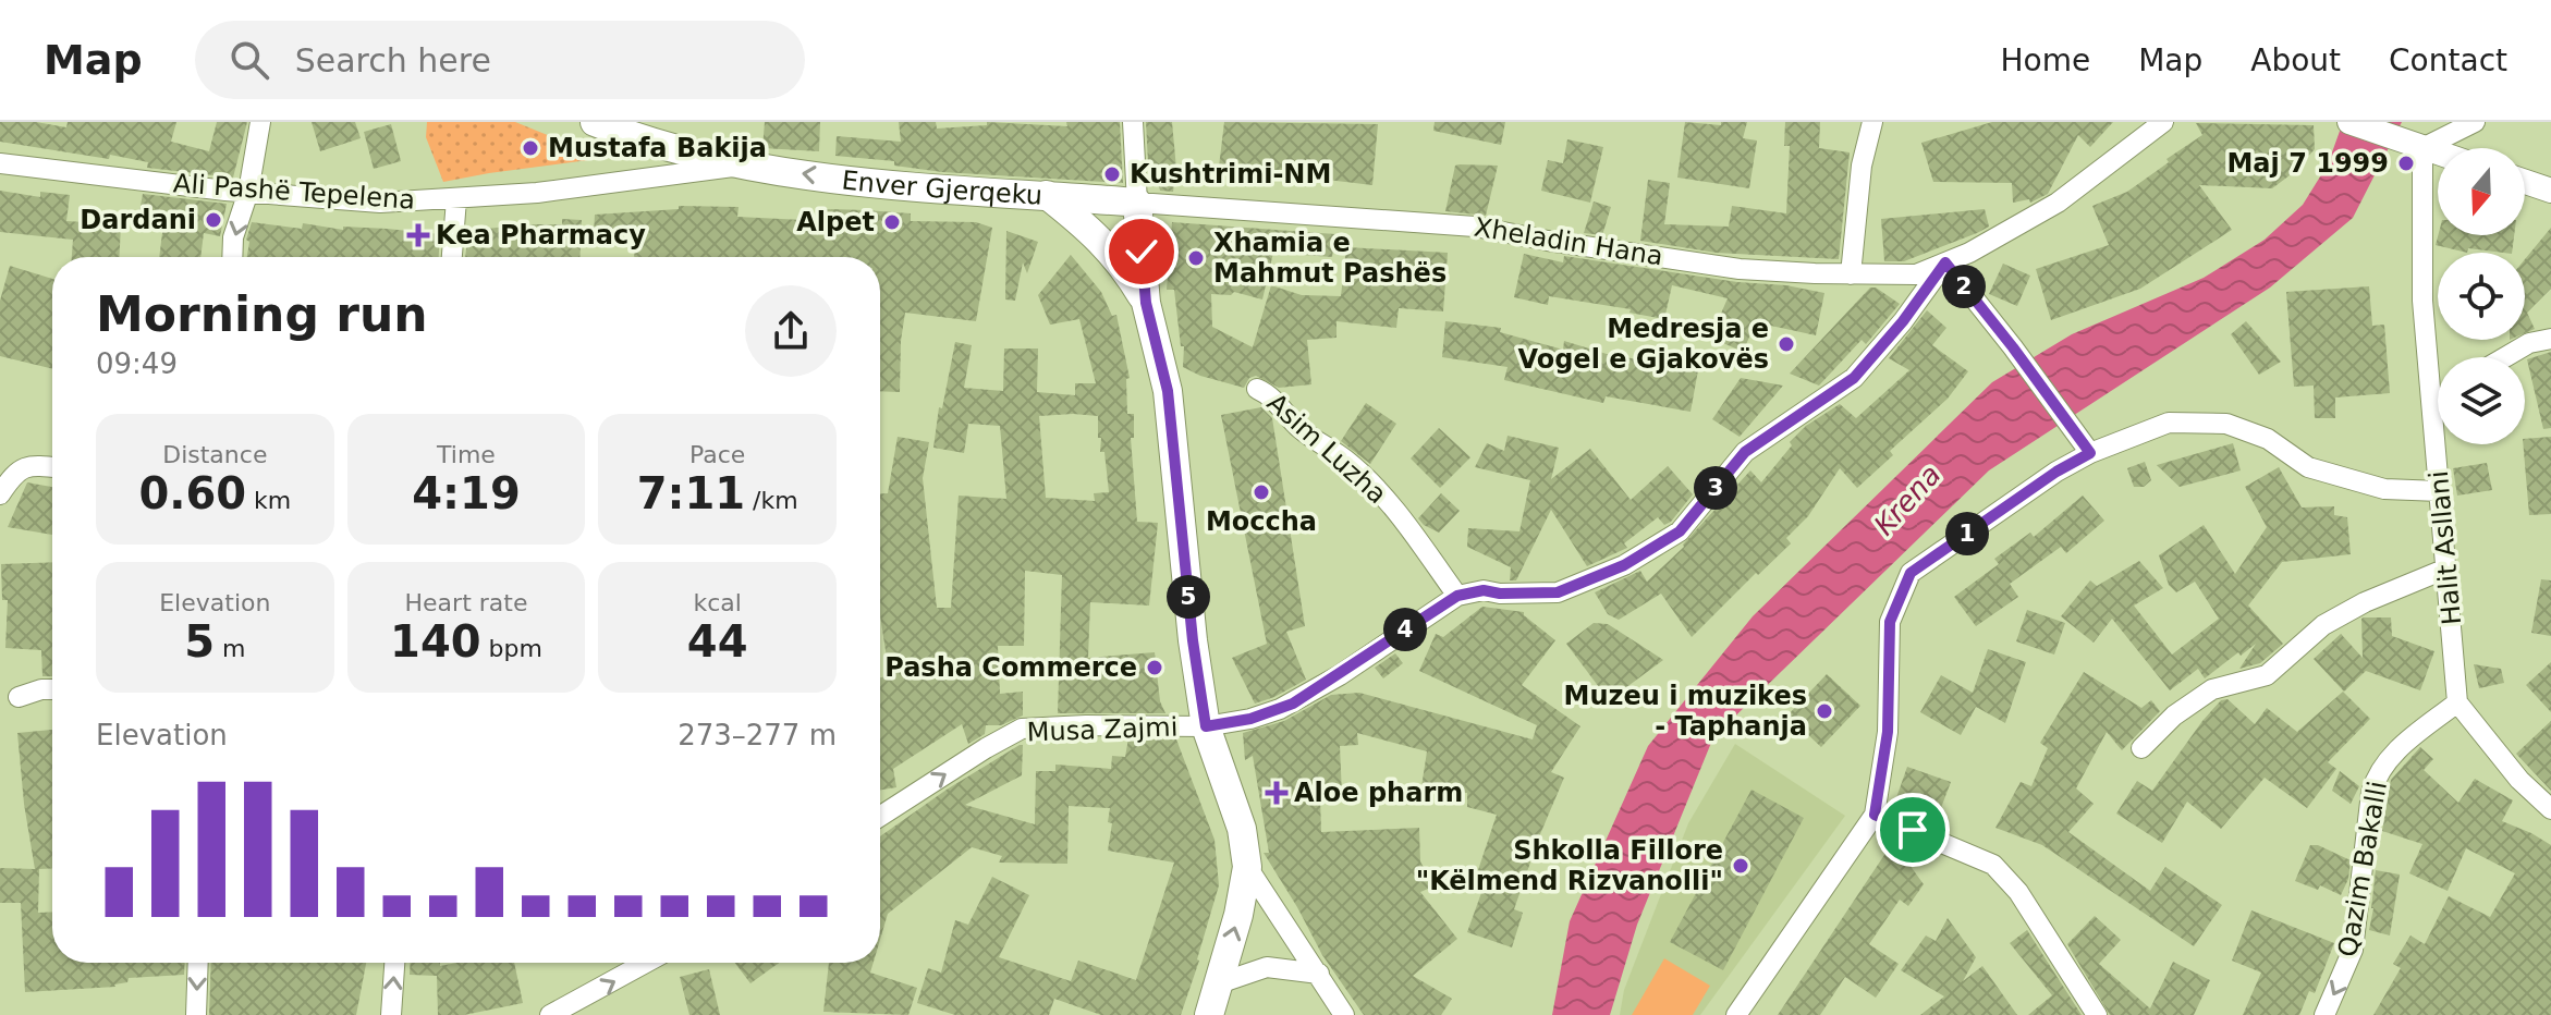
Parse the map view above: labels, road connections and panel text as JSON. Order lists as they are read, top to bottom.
{
  "streets": {
    "main road": ["Enver Gjerqeku"],
    "street": [
      "Ali Pashë Tepelena",
      "Xheladin Hana",
      "Asim Luzha",
      "Halit Asllani",
      "Musa Zajmi",
      "Qazim Bakalli"
    ]
  },
  "crossings": [
    ["Enver Gjerqeku", "Ali Pashë Tepelena"],
    ["Enver Gjerqeku", "Xheladin Hana"],
    ["Asim Luzha", "Musa Zajmi"],
    ["Halit Asllani", "Qazim Bakalli"]
  ],
  "one_way": ["Enver Gjerqeku", "Musa Zajmi", "Qazim Bakalli"],
  "water": ["Krena"],
  "places": {
    "other": [
      "Mustafa Bakija",
      "Maj 7 1999",
      "Kushtrimi-NM",
      "Dardani",
      "Alpet",
      "Xhamia e Mahmut Pashës",
      "Medresja e Vogel e Gjakovës",
      "Moccha",
      "Pasha Commerce",
      "Muzeu i muzikes - Taphanja",
      "Shkolla Fillore \"Këlmend Rizvanolli\""
    ],
    "health": ["Kea Pharmacy", "Aloe pharm"]
  },
  "north": "bottom",
  "page": {
    "header": "Map",
    "search": "Search here",
    "nav": [
      "Home",
      "Map",
      "About",
      "Contact"
    ],
    "heading": ["Morning run", "09:49"],
    "pins": [
      "2",
      "3",
      "1",
      "5",
      "4"
    ],
    "stats": [
      ["Distance", "0.60 km"],
      ["Time", "4:19"],
      ["Pace", "7:11 /km"],
      ["Elevation", "5 m"],
      ["Heart rate", "140 bpm"],
      ["kcal", "44"]
    ],
    "chart": ["Elevation", "273–277 m"]
  }
}
